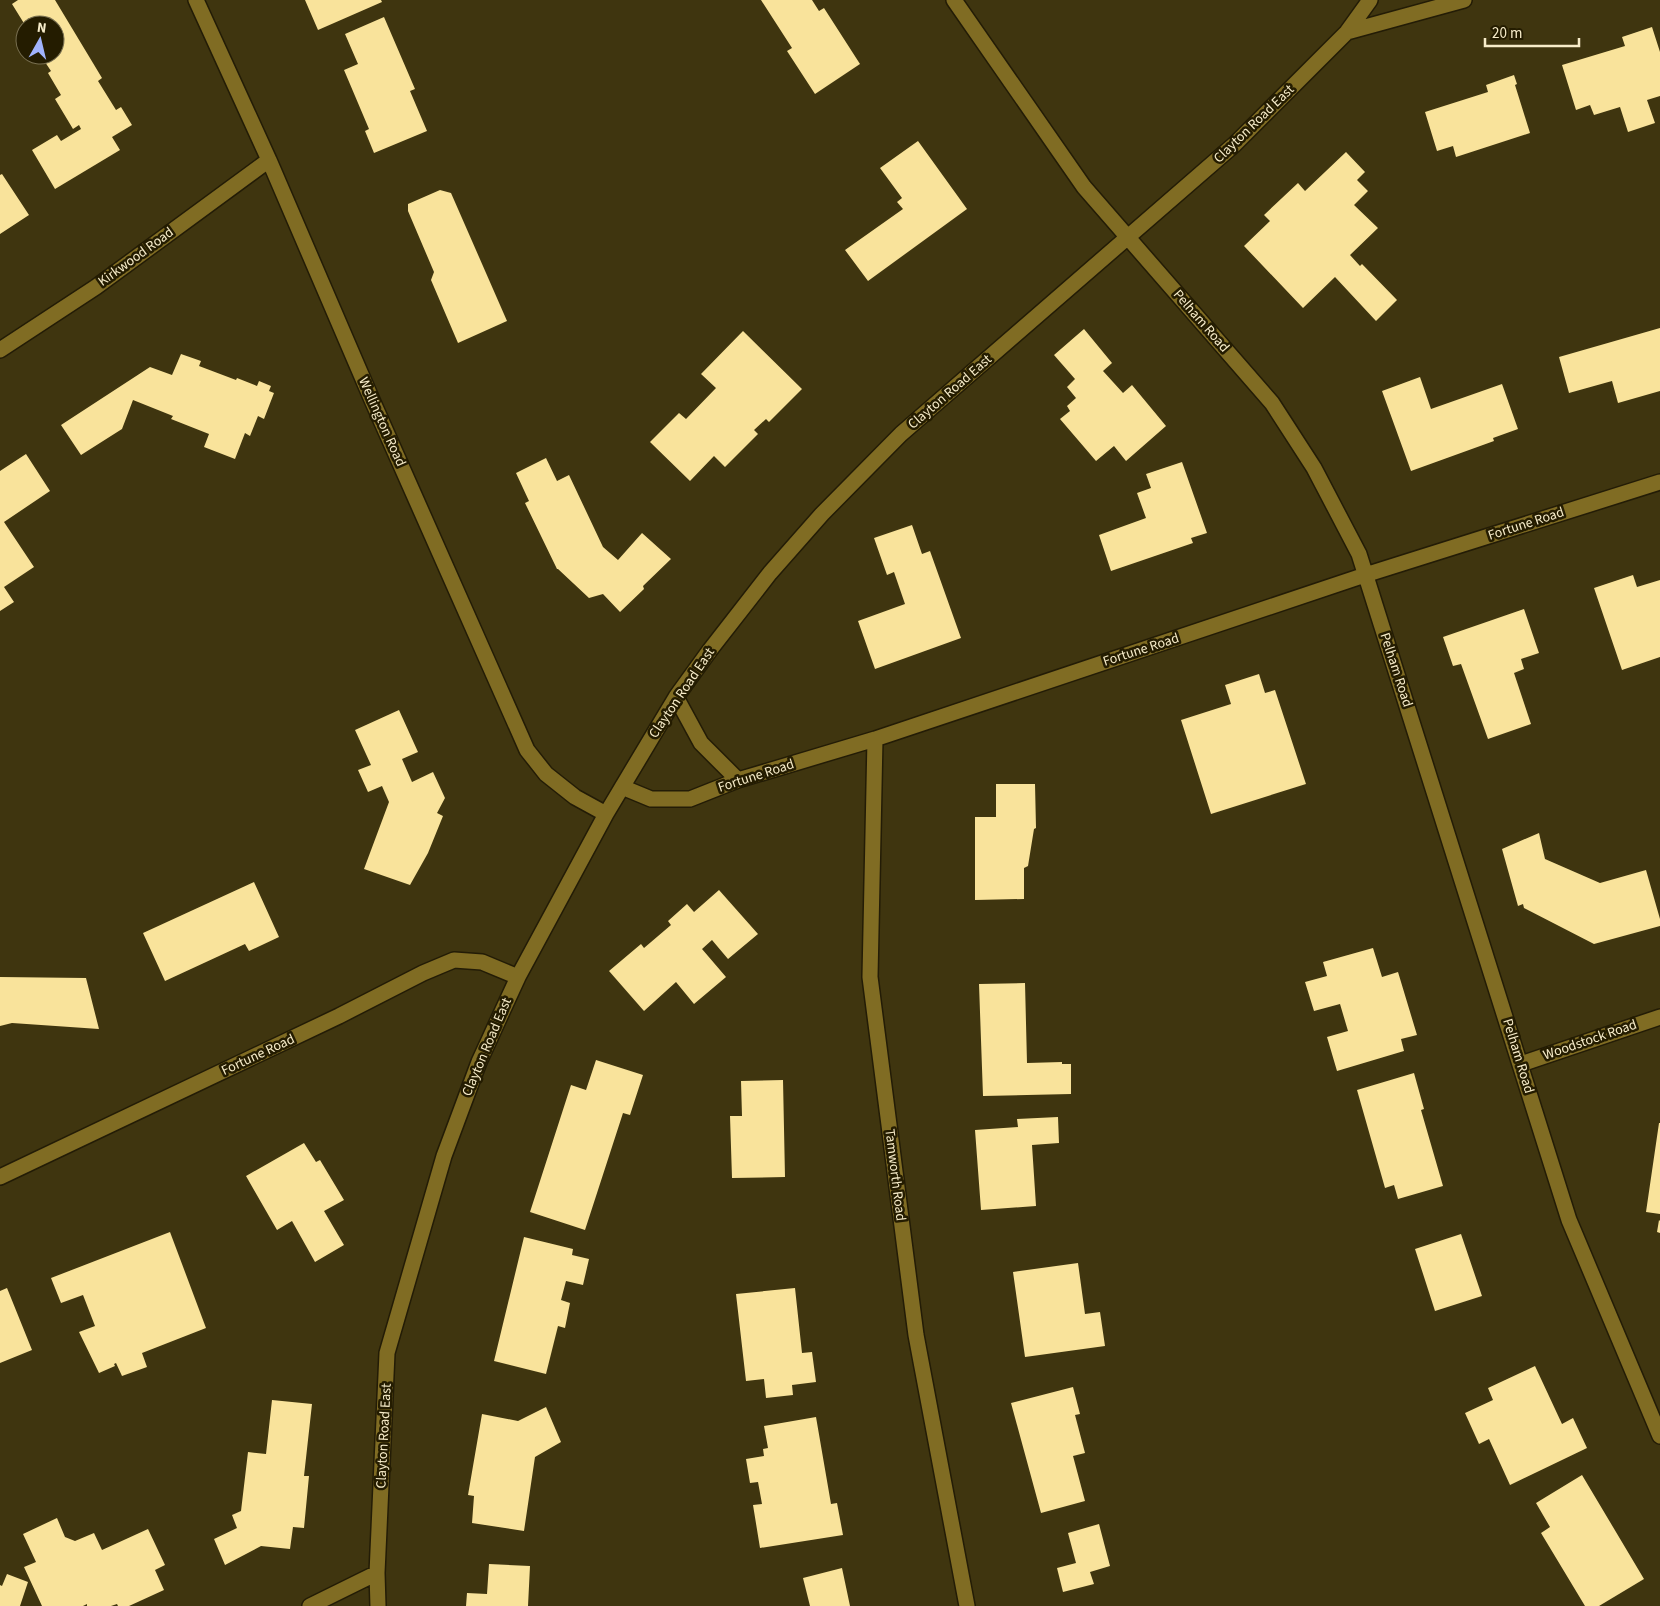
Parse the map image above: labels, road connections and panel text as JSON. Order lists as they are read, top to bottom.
{
  "streets": {
    "street": [
      "Clayton Road East",
      "Kirkwood Road",
      "Pelham Road",
      "Wellington Road",
      "Fortune Road",
      "Woodstock Road",
      "Tamworth Road"
    ]
  },
  "crossings": [
    ["Clayton Road East", "Pelham Road"],
    ["Clayton Road East", "Wellington Road"],
    ["Clayton Road East", "Fortune Road"],
    ["Kirkwood Road", "Wellington Road"],
    ["Pelham Road", "Fortune Road"],
    ["Pelham Road", "Woodstock Road"],
    ["Fortune Road", "Tamworth Road"]
  ],
  "scale_bar": "20 m",
  "north": "top"
}
